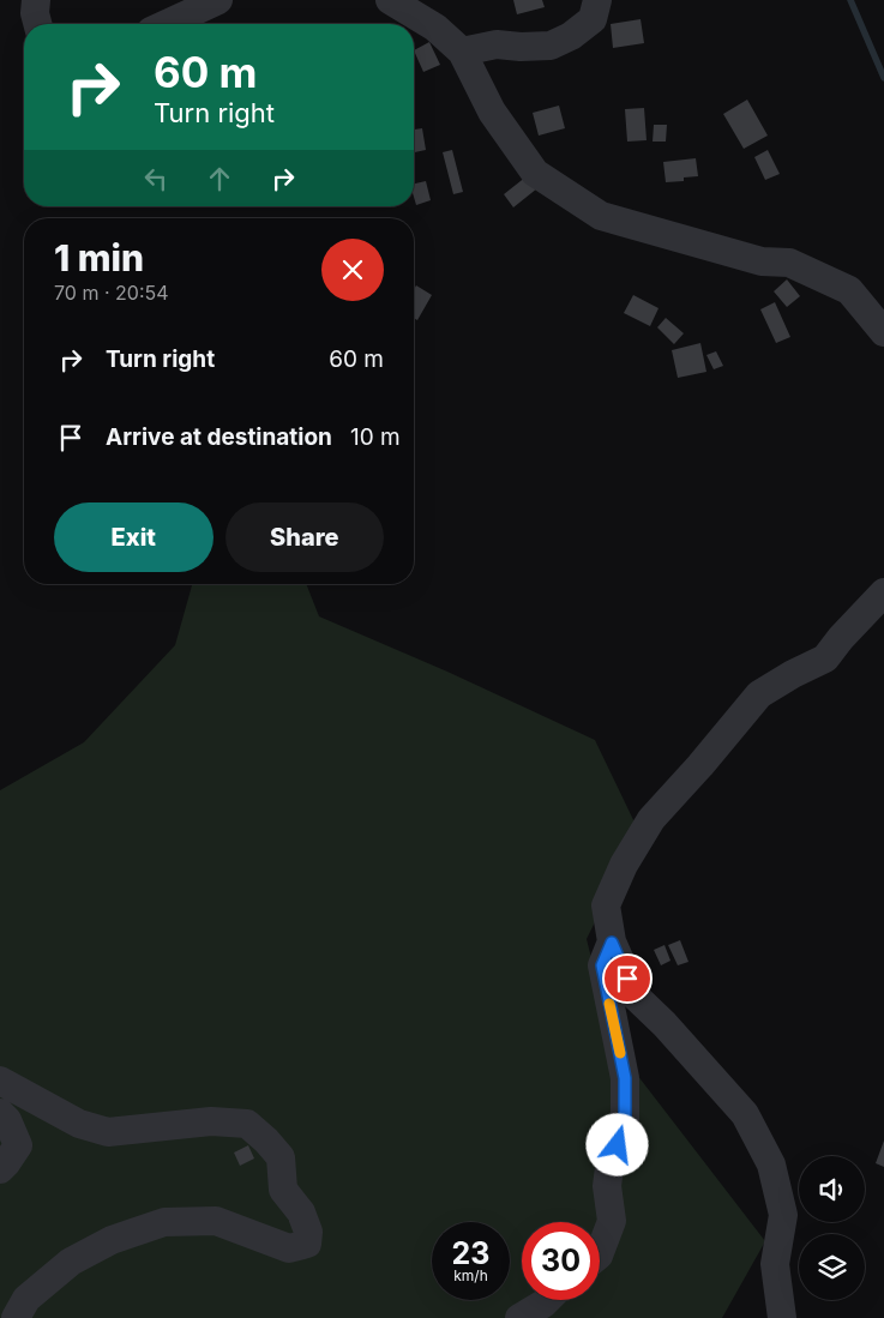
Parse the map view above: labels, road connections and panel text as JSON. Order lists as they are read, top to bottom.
{
  "page": {
    "turn": ["60 m", "Turn right"],
    "heading": ["1 min", "70 m · 20:54"],
    "list": [
      {
        "name": "Turn right",
        "value": "60 m"
      },
      {
        "name": "Arrive at destination",
        "value": "10 m"
      }
    ],
    "buttons": ["Exit", "Share"],
    "speed": "23 km/h",
    "limit": "30"
  }
}
